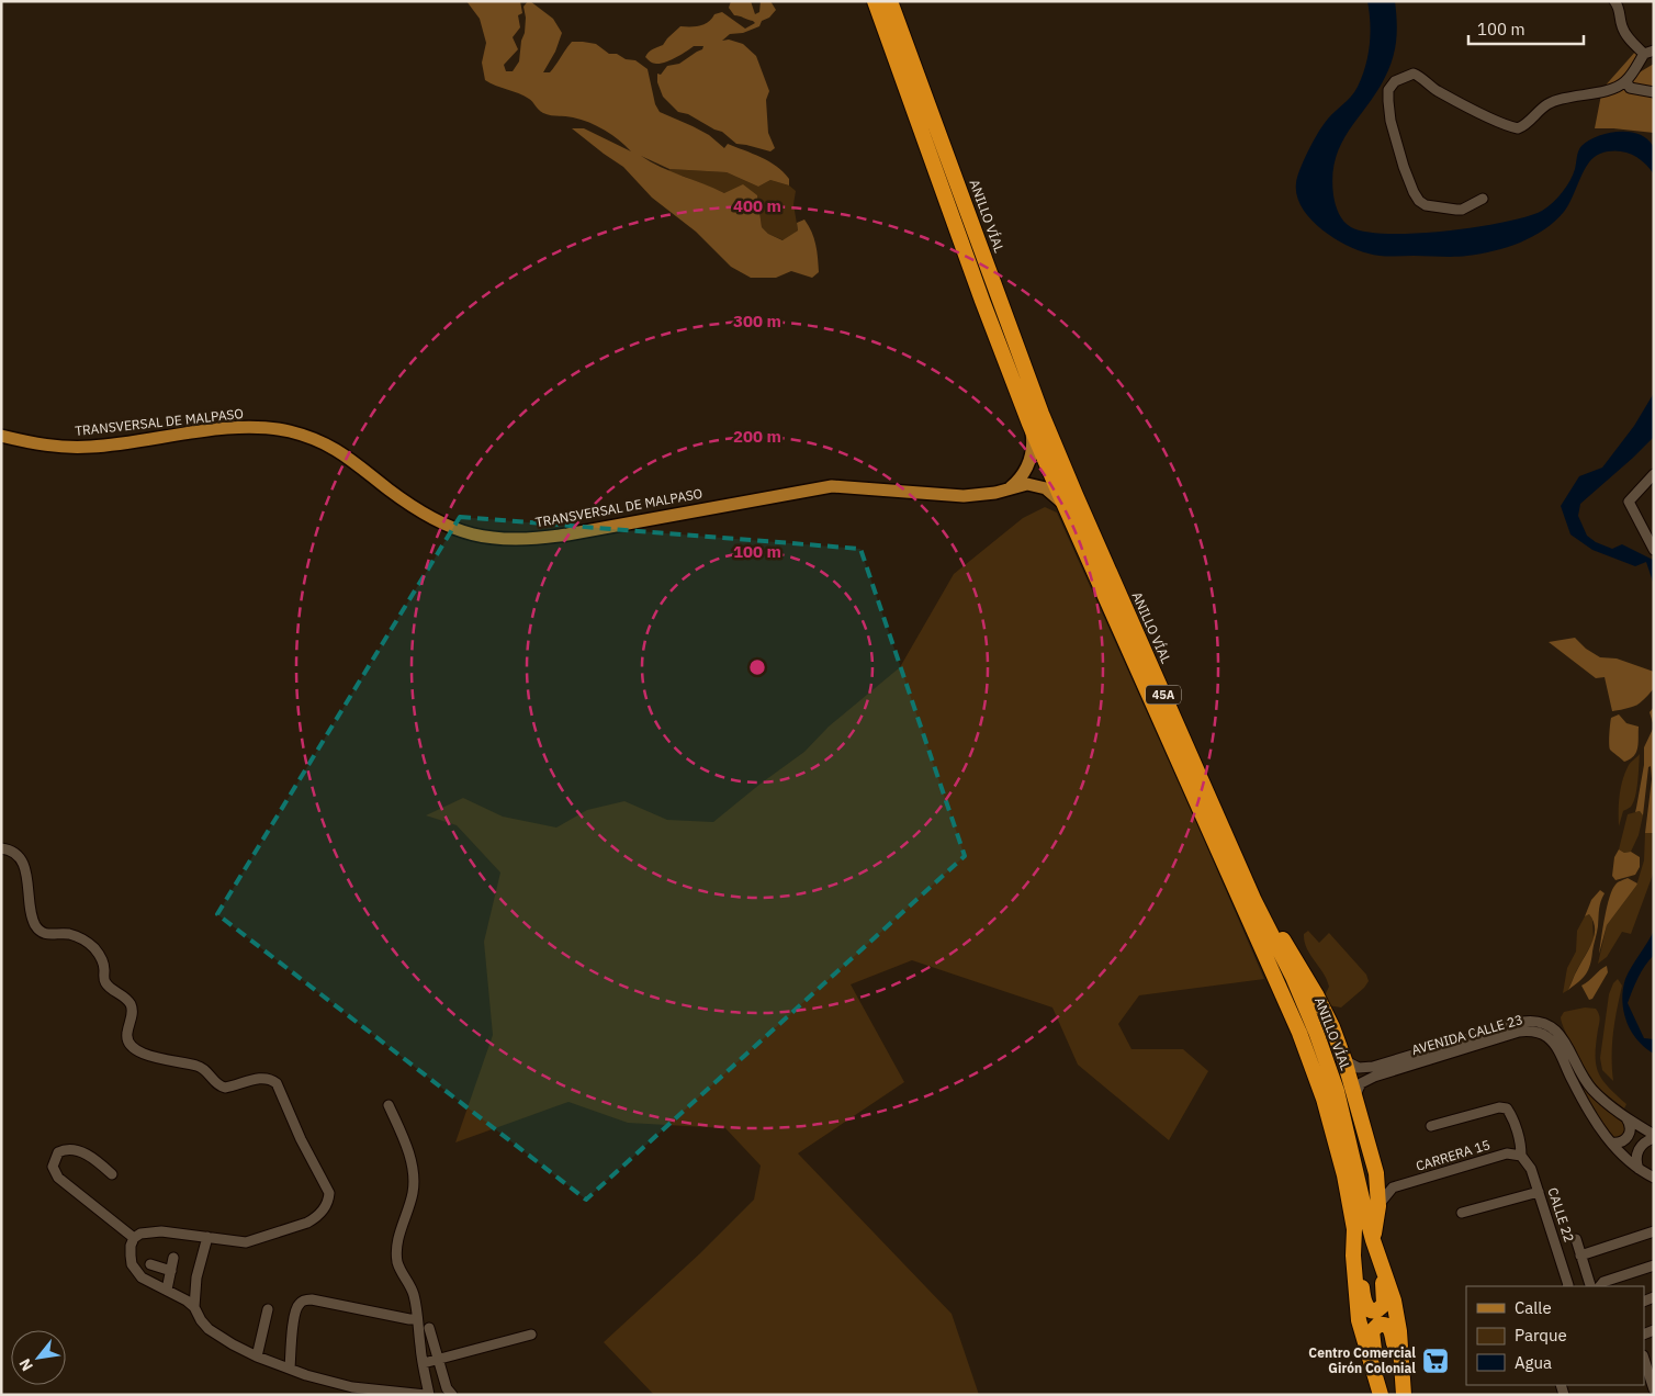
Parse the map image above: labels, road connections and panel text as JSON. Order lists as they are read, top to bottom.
{
  "streets": {
    "highway": ["ANILLO VÍAL", "45A"],
    "main road": ["TRANSVERSAL DE MALPASO"],
    "street": ["AVENIDA CALLE 23", "CARRERA 15", "CALLE 22"]
  },
  "crossings": [
    ["TRANSVERSAL DE MALPASO", "45A"],
    ["CARRERA 15", "CALLE 22"]
  ],
  "places": {
    "supermarket": ["Centro Comercial Girón Colonial"]
  },
  "legend": ["Calle", "Parque", "Agua"],
  "scale_bar": "100 m",
  "north": "bottom left",
  "rings": [
    "400 m",
    "300 m",
    "200 m",
    "100 m"
  ]
}
